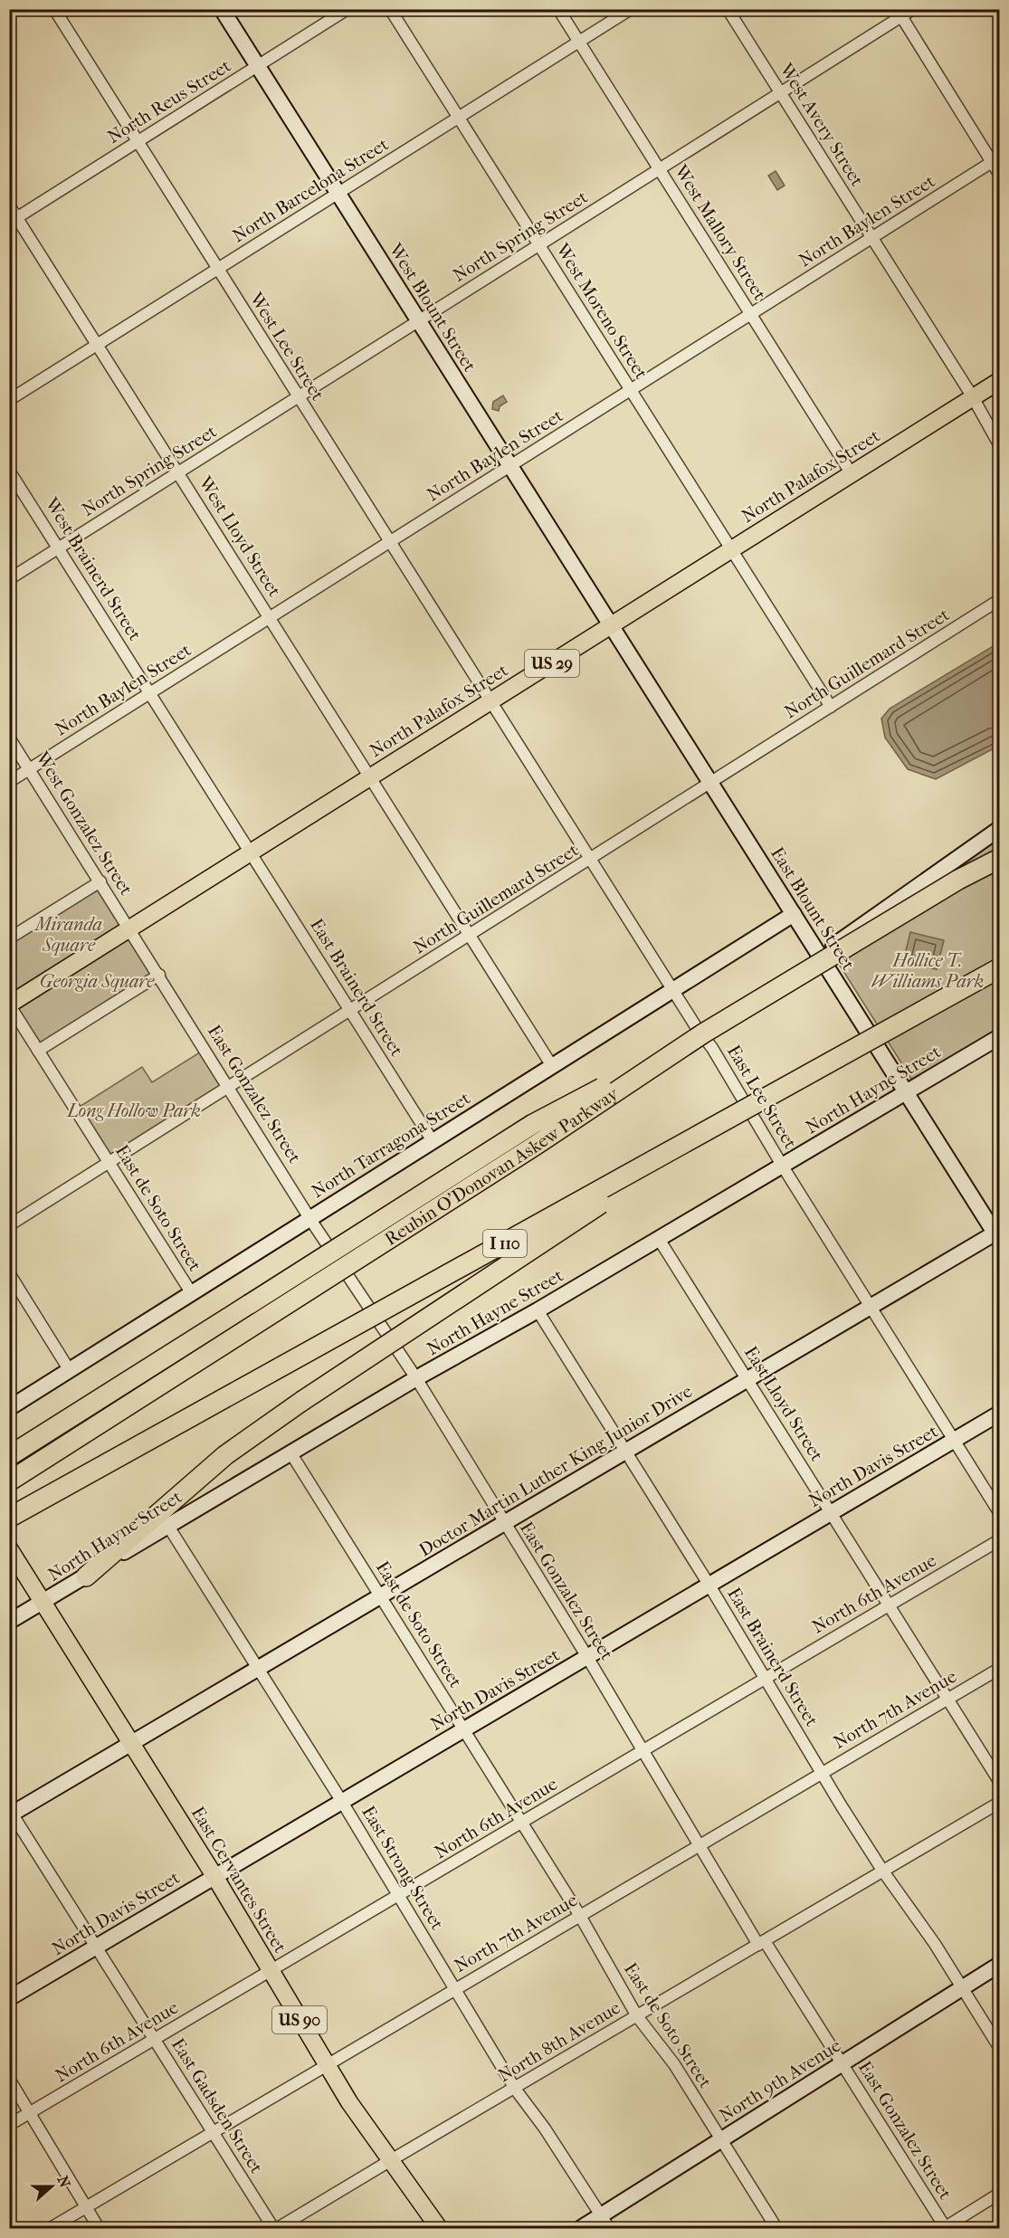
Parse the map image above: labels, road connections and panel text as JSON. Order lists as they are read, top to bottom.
{
  "streets": {
    "highway": ["Reubin O'Donovan Askew Parkway", "I 110"],
    "main road": [
      "North Palafox Street",
      "US 29",
      "East Cervantes Street",
      "US 90"
    ],
    "street": [
      "North Reus Street",
      "West Avery Street",
      "North Barcelona Street",
      "North Baylen Street",
      "West Mallory Street",
      "North Spring Street",
      "West Blount Street",
      "West Moreno Street",
      "West Lee Street",
      "West Lloyd Street",
      "West Brainerd Street",
      "North Guillemard Street",
      "West Gonzalez Street",
      "East Blount Street",
      "East Brainerd Street",
      "North Hayne Street",
      "East Gonzalez Street",
      "East Lee Street",
      "North Tarragona Street",
      "East de Soto Street",
      "East Lloyd Street",
      "North Davis Street",
      "Doctor Martin Luther King Junior Drive",
      "North 6th Avenue",
      "North 7th Avenue",
      "East Strong Street",
      "North 8th Avenue",
      "North 9th Avenue",
      "East Gadsden Street"
    ]
  },
  "crossings": [
    ["North Reus Street", "West Blount Street"],
    ["North Reus Street", "West Lee Street"],
    ["North Reus Street", "West Lloyd Street"],
    ["West Avery Street", "North Baylen Street"],
    ["West Avery Street", "North Spring Street"],
    ["West Avery Street", "North Palafox Street"],
    ["North Barcelona Street", "West Mallory Street"],
    ["North Barcelona Street", "West Blount Street"],
    ["North Barcelona Street", "West Moreno Street"],
    ["North Barcelona Street", "West Lee Street"],
    ["North Barcelona Street", "West Lloyd Street"],
    ["North Baylen Street", "West Mallory Street"],
    ["North Baylen Street", "West Blount Street"],
    ["North Baylen Street", "West Moreno Street"],
    ["North Baylen Street", "West Lee Street"],
    ["North Baylen Street", "West Lloyd Street"],
    ["North Baylen Street", "West Brainerd Street"],
    ["North Baylen Street", "West Gonzalez Street"],
    ["West Mallory Street", "North Spring Street"],
    ["West Mallory Street", "North Palafox Street"],
    ["North Spring Street", "West Blount Street"],
    ["North Spring Street", "West Moreno Street"],
    ["North Spring Street", "West Lee Street"],
    ["North Spring Street", "West Lloyd Street"],
    ["North Spring Street", "West Brainerd Street"],
    ["West Blount Street", "North Palafox Street"],
    ["West Blount Street", "East Blount Street"],
    ["West Moreno Street", "North Palafox Street"],
    ["West Moreno Street", "North Guillemard Street"],
    ["West Lee Street", "North Palafox Street"],
    ["West Lee Street", "East Lee Street"],
    ["North Palafox Street", "West Lloyd Street"],
    ["North Palafox Street", "West Brainerd Street"],
    ["North Palafox Street", "West Gonzalez Street"],
    ["North Palafox Street", "East Blount Street"],
    ["North Palafox Street", "East Brainerd Street"],
    ["North Palafox Street", "East Gonzalez Street"],
    ["North Palafox Street", "East Lee Street"],
    ["North Palafox Street", "East de Soto Street"],
    ["West Brainerd Street", "East Brainerd Street"],
    ["North Guillemard Street", "East Blount Street"],
    ["North Guillemard Street", "East Brainerd Street"],
    ["North Guillemard Street", "East Gonzalez Street"],
    ["North Guillemard Street", "East Lee Street"],
    ["North Guillemard Street", "East de Soto Street"],
    ["West Gonzalez Street", "East Gonzalez Street"],
    ["East Blount Street", "North Hayne Street"],
    ["East Blount Street", "North Tarragona Street"],
    ["East Blount Street", "Doctor Martin Luther King Junior Drive"],
    ["East Brainerd Street", "North Hayne Street"],
    ["East Brainerd Street", "North Tarragona Street"],
    ["East Brainerd Street", "North Davis Street"],
    ["East Brainerd Street", "Doctor Martin Luther King Junior Drive"],
    ["East Brainerd Street", "North 6th Avenue"],
    ["East Brainerd Street", "North 7th Avenue"],
    ["East Brainerd Street", "North 8th Avenue"],
    ["East Brainerd Street", "North 9th Avenue"],
    ["North Hayne Street", "East Gonzalez Street"],
    ["North Hayne Street", "East Lee Street"],
    ["North Hayne Street", "East de Soto Street"],
    ["North Hayne Street", "East Lloyd Street"],
    ["North Hayne Street", "East Strong Street"],
    ["North Hayne Street", "East Cervantes Street"],
    ["East Gonzalez Street", "North Tarragona Street"],
    ["East Gonzalez Street", "North Davis Street"],
    ["East Gonzalez Street", "Doctor Martin Luther King Junior Drive"],
    ["East Gonzalez Street", "North 6th Avenue"],
    ["East Gonzalez Street", "North 7th Avenue"],
    ["East Gonzalez Street", "North 8th Avenue"],
    ["East Gonzalez Street", "North 9th Avenue"],
    ["East Lee Street", "North Tarragona Street"],
    ["East Lee Street", "Reubin O'Donovan Askew Parkway"],
    ["East Lee Street", "North Davis Street"],
    ["East Lee Street", "Doctor Martin Luther King Junior Drive"],
    ["North Tarragona Street", "East de Soto Street"],
    ["East de Soto Street", "North Davis Street"],
    ["East de Soto Street", "Doctor Martin Luther King Junior Drive"],
    ["East de Soto Street", "North 6th Avenue"],
    ["East de Soto Street", "North 7th Avenue"],
    ["East de Soto Street", "North 8th Avenue"],
    ["East de Soto Street", "North 9th Avenue"],
    ["East Lloyd Street", "North Davis Street"],
    ["East Lloyd Street", "Doctor Martin Luther King Junior Drive"],
    ["East Lloyd Street", "North 6th Avenue"],
    ["East Lloyd Street", "North 7th Avenue"],
    ["North Davis Street", "East Strong Street"],
    ["North Davis Street", "East Cervantes Street"],
    ["North Davis Street", "East Gadsden Street"],
    ["Doctor Martin Luther King Junior Drive", "East Strong Street"],
    ["Doctor Martin Luther King Junior Drive", "East Cervantes Street"],
    ["Doctor Martin Luther King Junior Drive", "East Gadsden Street"],
    ["North 6th Avenue", "East Strong Street"],
    ["North 6th Avenue", "East Cervantes Street"],
    ["North 6th Avenue", "East Gadsden Street"],
    ["North 7th Avenue", "East Strong Street"],
    ["North 7th Avenue", "East Cervantes Street"],
    ["North 7th Avenue", "East Gadsden Street"],
    ["East Strong Street", "North 8th Avenue"],
    ["East Strong Street", "North 9th Avenue"],
    ["East Cervantes Street", "North 8th Avenue"]
  ],
  "parks": [
    "Miranda Square",
    "Hollice T. Williams Park",
    "Georgia Square",
    "Long Hollow Park"
  ],
  "north": "right"
}
